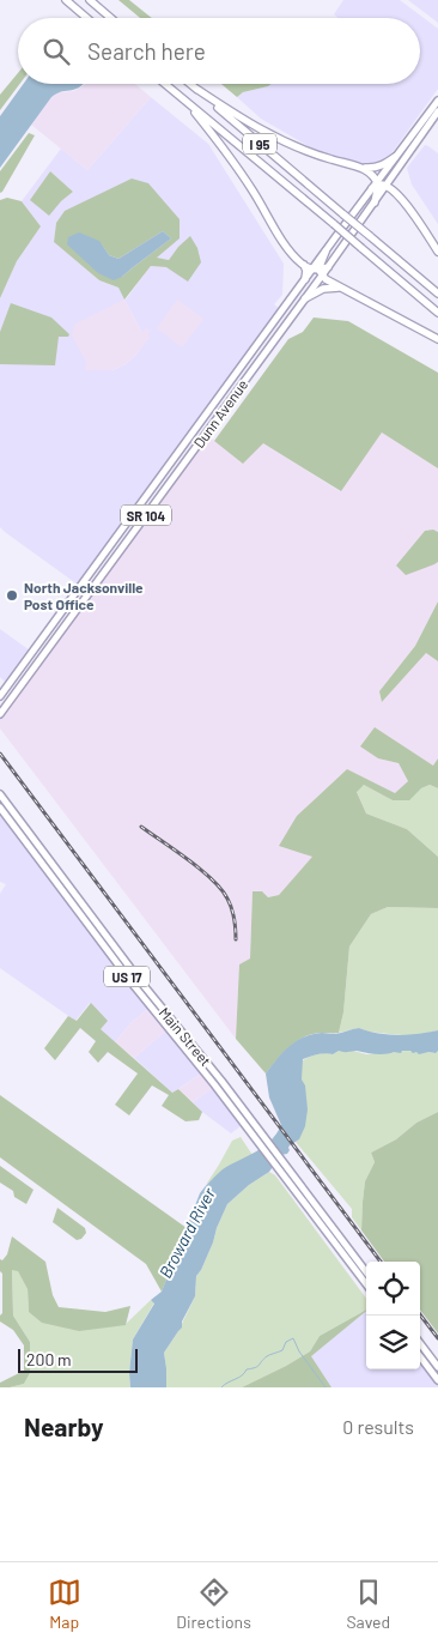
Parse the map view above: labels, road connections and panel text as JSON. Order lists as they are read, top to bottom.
{
  "streets": {
    "highway": ["I 95"],
    "main road": [
      "Dunn Avenue",
      "SR 104",
      "US 17",
      "Main Street"
    ]
  },
  "water": ["Broward River"],
  "places": ["North Jacksonville Post Office"],
  "scale_bar": "200 m",
  "page": {
    "search": "Search here",
    "scale": "200 m",
    "heading": ["Nearby", "0 results"],
    "nav": ["Map", "Directions", "Saved"]
  }
}
